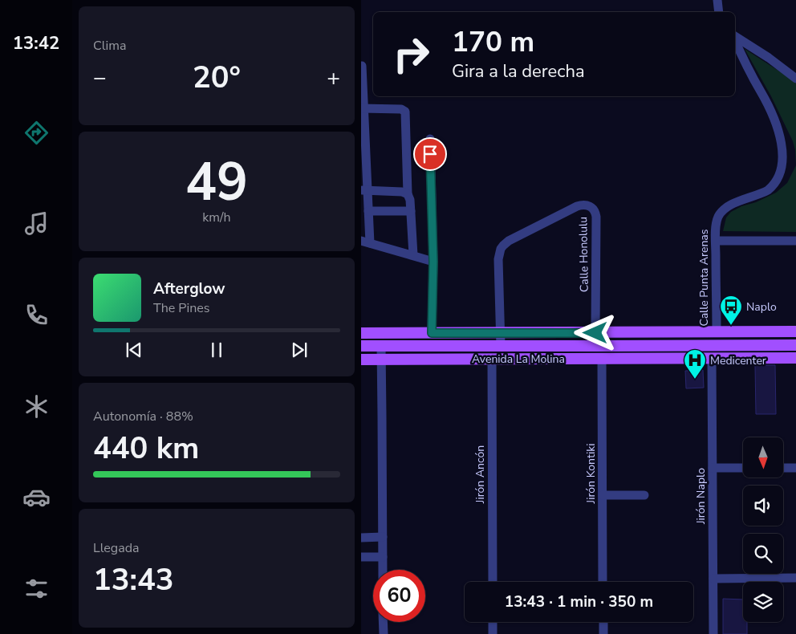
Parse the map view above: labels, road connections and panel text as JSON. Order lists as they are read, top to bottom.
{
  "streets": {
    "main road": ["Avenida La Molina"],
    "street": [
      "Calle Honolulu",
      "Calle Punta Arenas",
      "Jirón Kontiki",
      "Jirón Ancón",
      "Jirón Naplo"
    ]
  },
  "crossings": [
    ["Avenida La Molina", "Jirón Kontiki"],
    ["Avenida La Molina", "Jirón Ancón"],
    ["Avenida La Molina", "Jirón Naplo"]
  ],
  "places": {
    "bus stop": ["Naplo"],
    "hospital": ["Medicenter"]
  },
  "north": "bottom",
  "page": {
    "tabs": "13:42",
    "tile": [
      "Clima",
      ["49", "km/h"],
      ["Autonomía · 88%", "440 km"],
      ["Llegada", "13:43"]
    ],
    "turn": ["170 m", "Gira a la derecha"],
    "heat": ["−", "20°", "+"],
    "song": ["Afterglow", "The Pines"],
    "limit": "60",
    "trip": "13:43 · 1 min · 350 m"
  }
}
